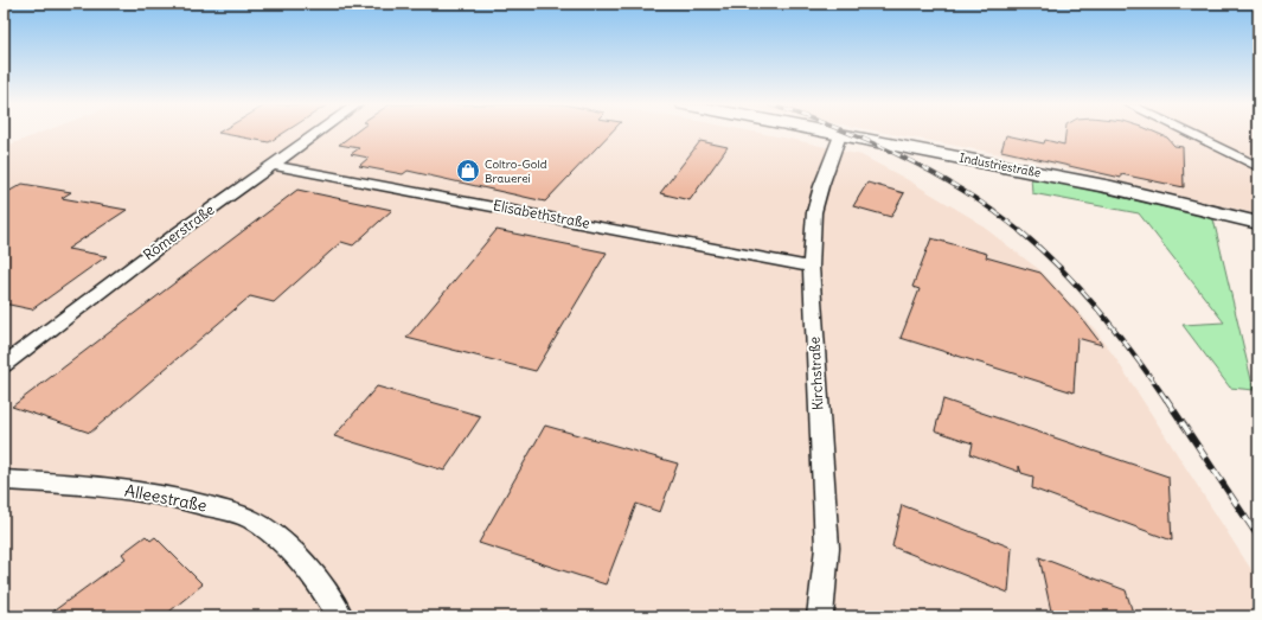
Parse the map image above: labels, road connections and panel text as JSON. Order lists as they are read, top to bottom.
{
  "streets": {
    "main road": ["Industriestraße"],
    "street": [
      "Elisabethstraße",
      "Römerstraße",
      "Kirchstraße",
      "Alleestraße"
    ]
  },
  "crossings": [
    ["Industriestraße", "Kirchstraße"],
    ["Elisabethstraße", "Römerstraße"],
    ["Elisabethstraße", "Kirchstraße"]
  ],
  "places": {
    "shop": ["Coltro-Gold Brauerei"]
  }
}
